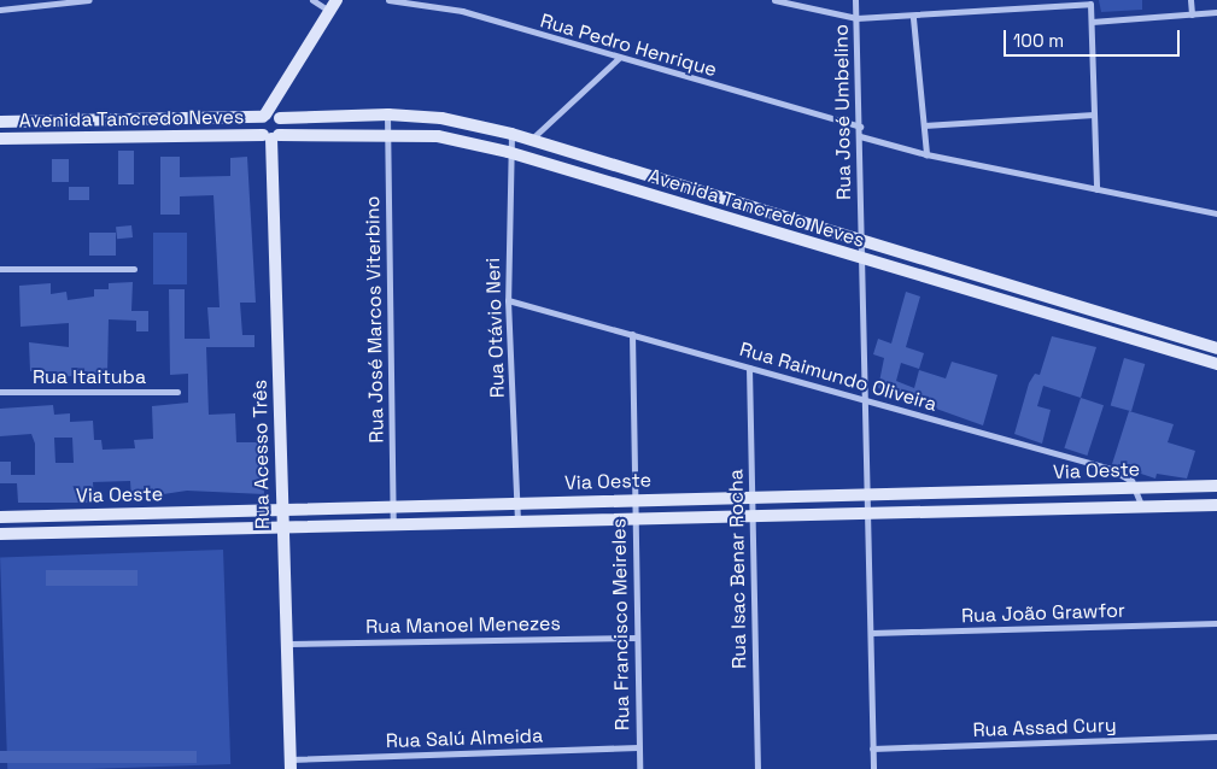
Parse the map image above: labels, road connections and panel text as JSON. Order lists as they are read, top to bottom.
{
  "streets": {
    "street": [
      "Rua Pedro Henrique",
      "Rua José Umbelino",
      "Avenida Tancredo Neves",
      "Rua José Marcos Viterbino",
      "Rua Otávio Neri",
      "Rua Itaituba",
      "Rua Raimundo Oliveira",
      "Rua Acesso Três",
      "Via Oeste",
      "Rua Isac Benar Rocha",
      "Rua João Grawfor",
      "Rua Francisco Meireles",
      "Rua Manoel Menezes",
      "Rua Assad Cury",
      "Rua Salú Almeida"
    ]
  },
  "crossings": [
    ["Rua Pedro Henrique", "Rua José Umbelino"],
    ["Rua José Umbelino", "Avenida Tancredo Neves"],
    ["Rua José Umbelino", "Rua Raimundo Oliveira"],
    ["Rua José Umbelino", "Via Oeste"],
    ["Rua José Umbelino", "Rua João Grawfor"],
    ["Rua José Umbelino", "Rua Assad Cury"],
    ["Avenida Tancredo Neves", "Rua José Marcos Viterbino"],
    ["Avenida Tancredo Neves", "Rua Otávio Neri"],
    ["Avenida Tancredo Neves", "Rua Acesso Três"],
    ["Rua José Marcos Viterbino", "Via Oeste"],
    ["Rua Otávio Neri", "Rua Raimundo Oliveira"],
    ["Rua Otávio Neri", "Via Oeste"],
    ["Rua Raimundo Oliveira", "Via Oeste"],
    ["Rua Raimundo Oliveira", "Rua Isac Benar Rocha"],
    ["Rua Raimundo Oliveira", "Rua Francisco Meireles"],
    ["Rua Acesso Três", "Via Oeste"],
    ["Rua Acesso Três", "Rua Manoel Menezes"],
    ["Rua Acesso Três", "Rua Salú Almeida"],
    ["Via Oeste", "Rua Isac Benar Rocha"],
    ["Via Oeste", "Rua Francisco Meireles"],
    ["Rua Francisco Meireles", "Rua Manoel Menezes"],
    ["Rua Francisco Meireles", "Rua Salú Almeida"]
  ],
  "scale_bar": "100 m"
}
